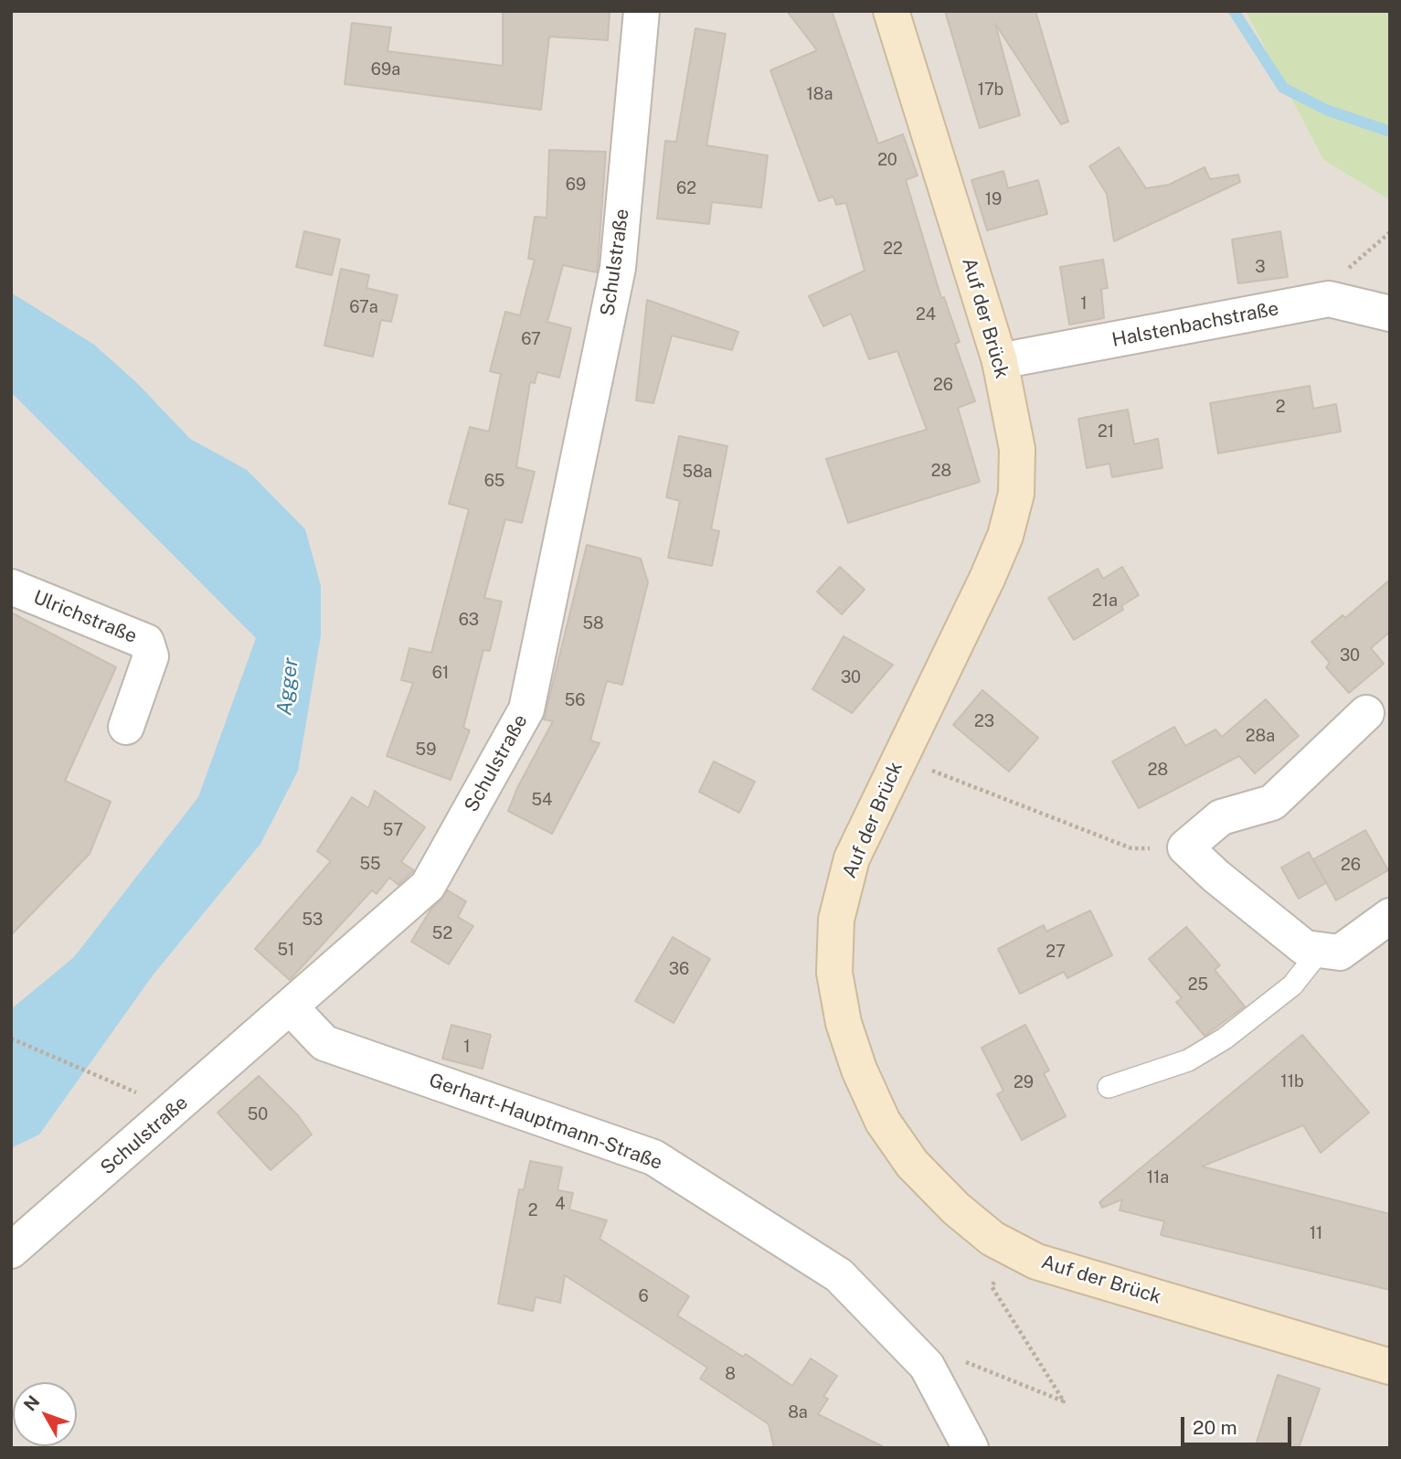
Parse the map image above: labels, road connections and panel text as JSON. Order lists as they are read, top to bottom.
{
  "streets": {
    "main road": ["Auf der Brück"],
    "street": [
      "Schulstraße",
      "Halstenbachstraße",
      "Ulrichstraße",
      "Gerhart-Hauptmann-Straße"
    ]
  },
  "crossings": [
    ["Schulstraße", "Gerhart-Hauptmann-Straße"],
    ["Auf der Brück", "Halstenbachstraße"]
  ],
  "water": ["Agger"],
  "house_numbers": [
    "69a",
    "17b",
    "18a",
    "20",
    "69",
    "62",
    "19",
    "22",
    "3",
    "1",
    "67a",
    "24",
    "67",
    "26",
    "2",
    "21",
    "28",
    "58a",
    "65",
    "21a",
    "63",
    "58",
    "30",
    "61",
    "30",
    "56",
    "23",
    "28a",
    "59",
    "28",
    "54",
    "57",
    "55",
    "26",
    "53",
    "52",
    "51",
    "27",
    "36",
    "25",
    "1",
    "11b",
    "29",
    "50",
    "11a",
    "4",
    "2",
    "11",
    "6",
    "8",
    "8a"
  ],
  "scale_bar": "20 m",
  "north": "top left"
}
